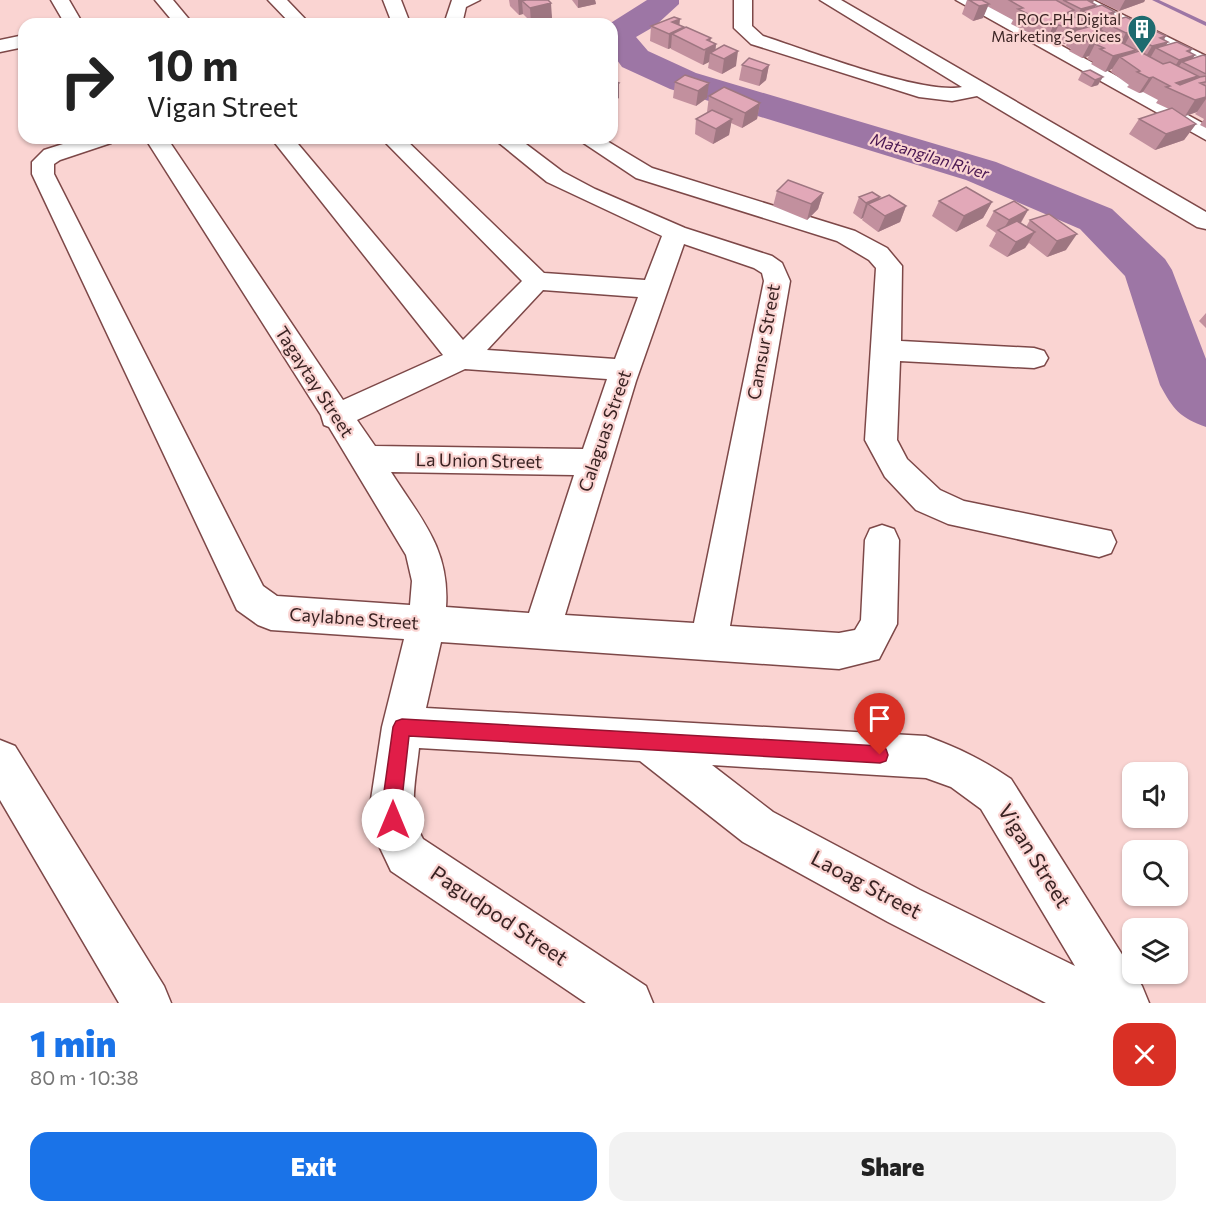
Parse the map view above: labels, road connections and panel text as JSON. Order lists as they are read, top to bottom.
{
  "streets": {
    "street": [
      "Camsur Street",
      "Tagaytay Street",
      "Calaguas Street",
      "La Union Street",
      "Caylabne Street",
      "Vigan Street",
      "Laoag Street",
      "Pagudpod Street"
    ]
  },
  "crossings": [
    ["Camsur Street", "Calaguas Street"],
    ["Camsur Street", "Caylabne Street"],
    ["Tagaytay Street", "La Union Street"],
    ["Tagaytay Street", "Caylabne Street"],
    ["Tagaytay Street", "Pagudpod Street"],
    ["Calaguas Street", "La Union Street"],
    ["Calaguas Street", "Caylabne Street"],
    ["Caylabne Street", "Pagudpod Street"],
    ["Vigan Street", "Laoag Street"],
    ["Vigan Street", "Pagudpod Street"]
  ],
  "water": ["Matangilan River"],
  "places": {
    "building": ["ROC.PH Digital Marketing Services"]
  },
  "page": {
    "turn": ["10 m", "Vigan Street"],
    "heading": ["1 min", "80 m · 10:38"],
    "buttons": ["Exit", "Share"]
  }
}
